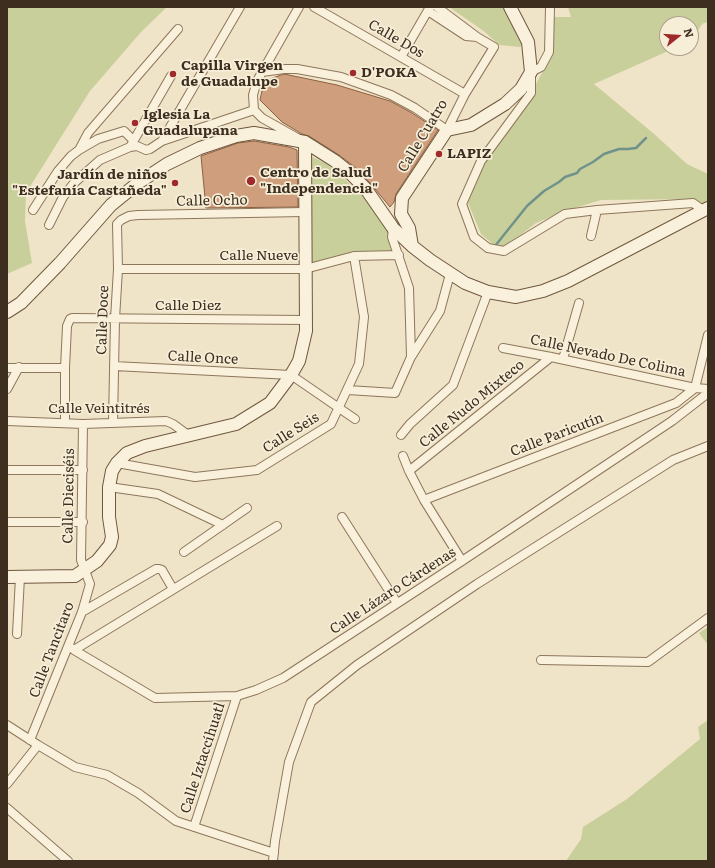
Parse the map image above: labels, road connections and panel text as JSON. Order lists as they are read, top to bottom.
{
  "streets": {
    "street": [
      "Calle Dos",
      "Calle Cuatro",
      "Calle Ocho",
      "Calle Nueve",
      "Calle Diez",
      "Calle Doce",
      "Calle Nevado De Colima",
      "Calle Once",
      "Calle Nudo Mixteco",
      "Calle Veintitrés",
      "Calle Seis",
      "Calle Paricutín",
      "Calle Dieciséis",
      "Calle Lázaro Cárdenas",
      "Calle Tancitaro",
      "Calle Iztaccíhuatl"
    ]
  },
  "crossings": [
    ["Calle Dos", "Calle Cuatro"],
    ["Calle Ocho", "Calle Doce"],
    ["Calle Nueve", "Calle Doce"],
    ["Calle Nueve", "Calle Seis"],
    ["Calle Diez", "Calle Doce"],
    ["Calle Doce", "Calle Once"],
    ["Calle Doce", "Calle Veintitrés"],
    ["Calle Nevado De Colima", "Calle Nudo Mixteco"],
    ["Calle Nevado De Colima", "Calle Paricutín"],
    ["Calle Veintitrés", "Calle Dieciséis"],
    ["Calle Dieciséis", "Calle Tancitaro"],
    ["Calle Lázaro Cárdenas", "Calle Tancitaro"],
    ["Calle Lázaro Cárdenas", "Calle Iztaccíhuatl"]
  ],
  "places": [
    "D'POKA",
    "Capilla Virgen de Guadalupe",
    "Iglesia La Guadalupana",
    "LAPIZ",
    "Centro de Salud \"Independencia\"",
    "Jardín de niños \"Estefanía Castañeda\""
  ],
  "north": "right"
}
